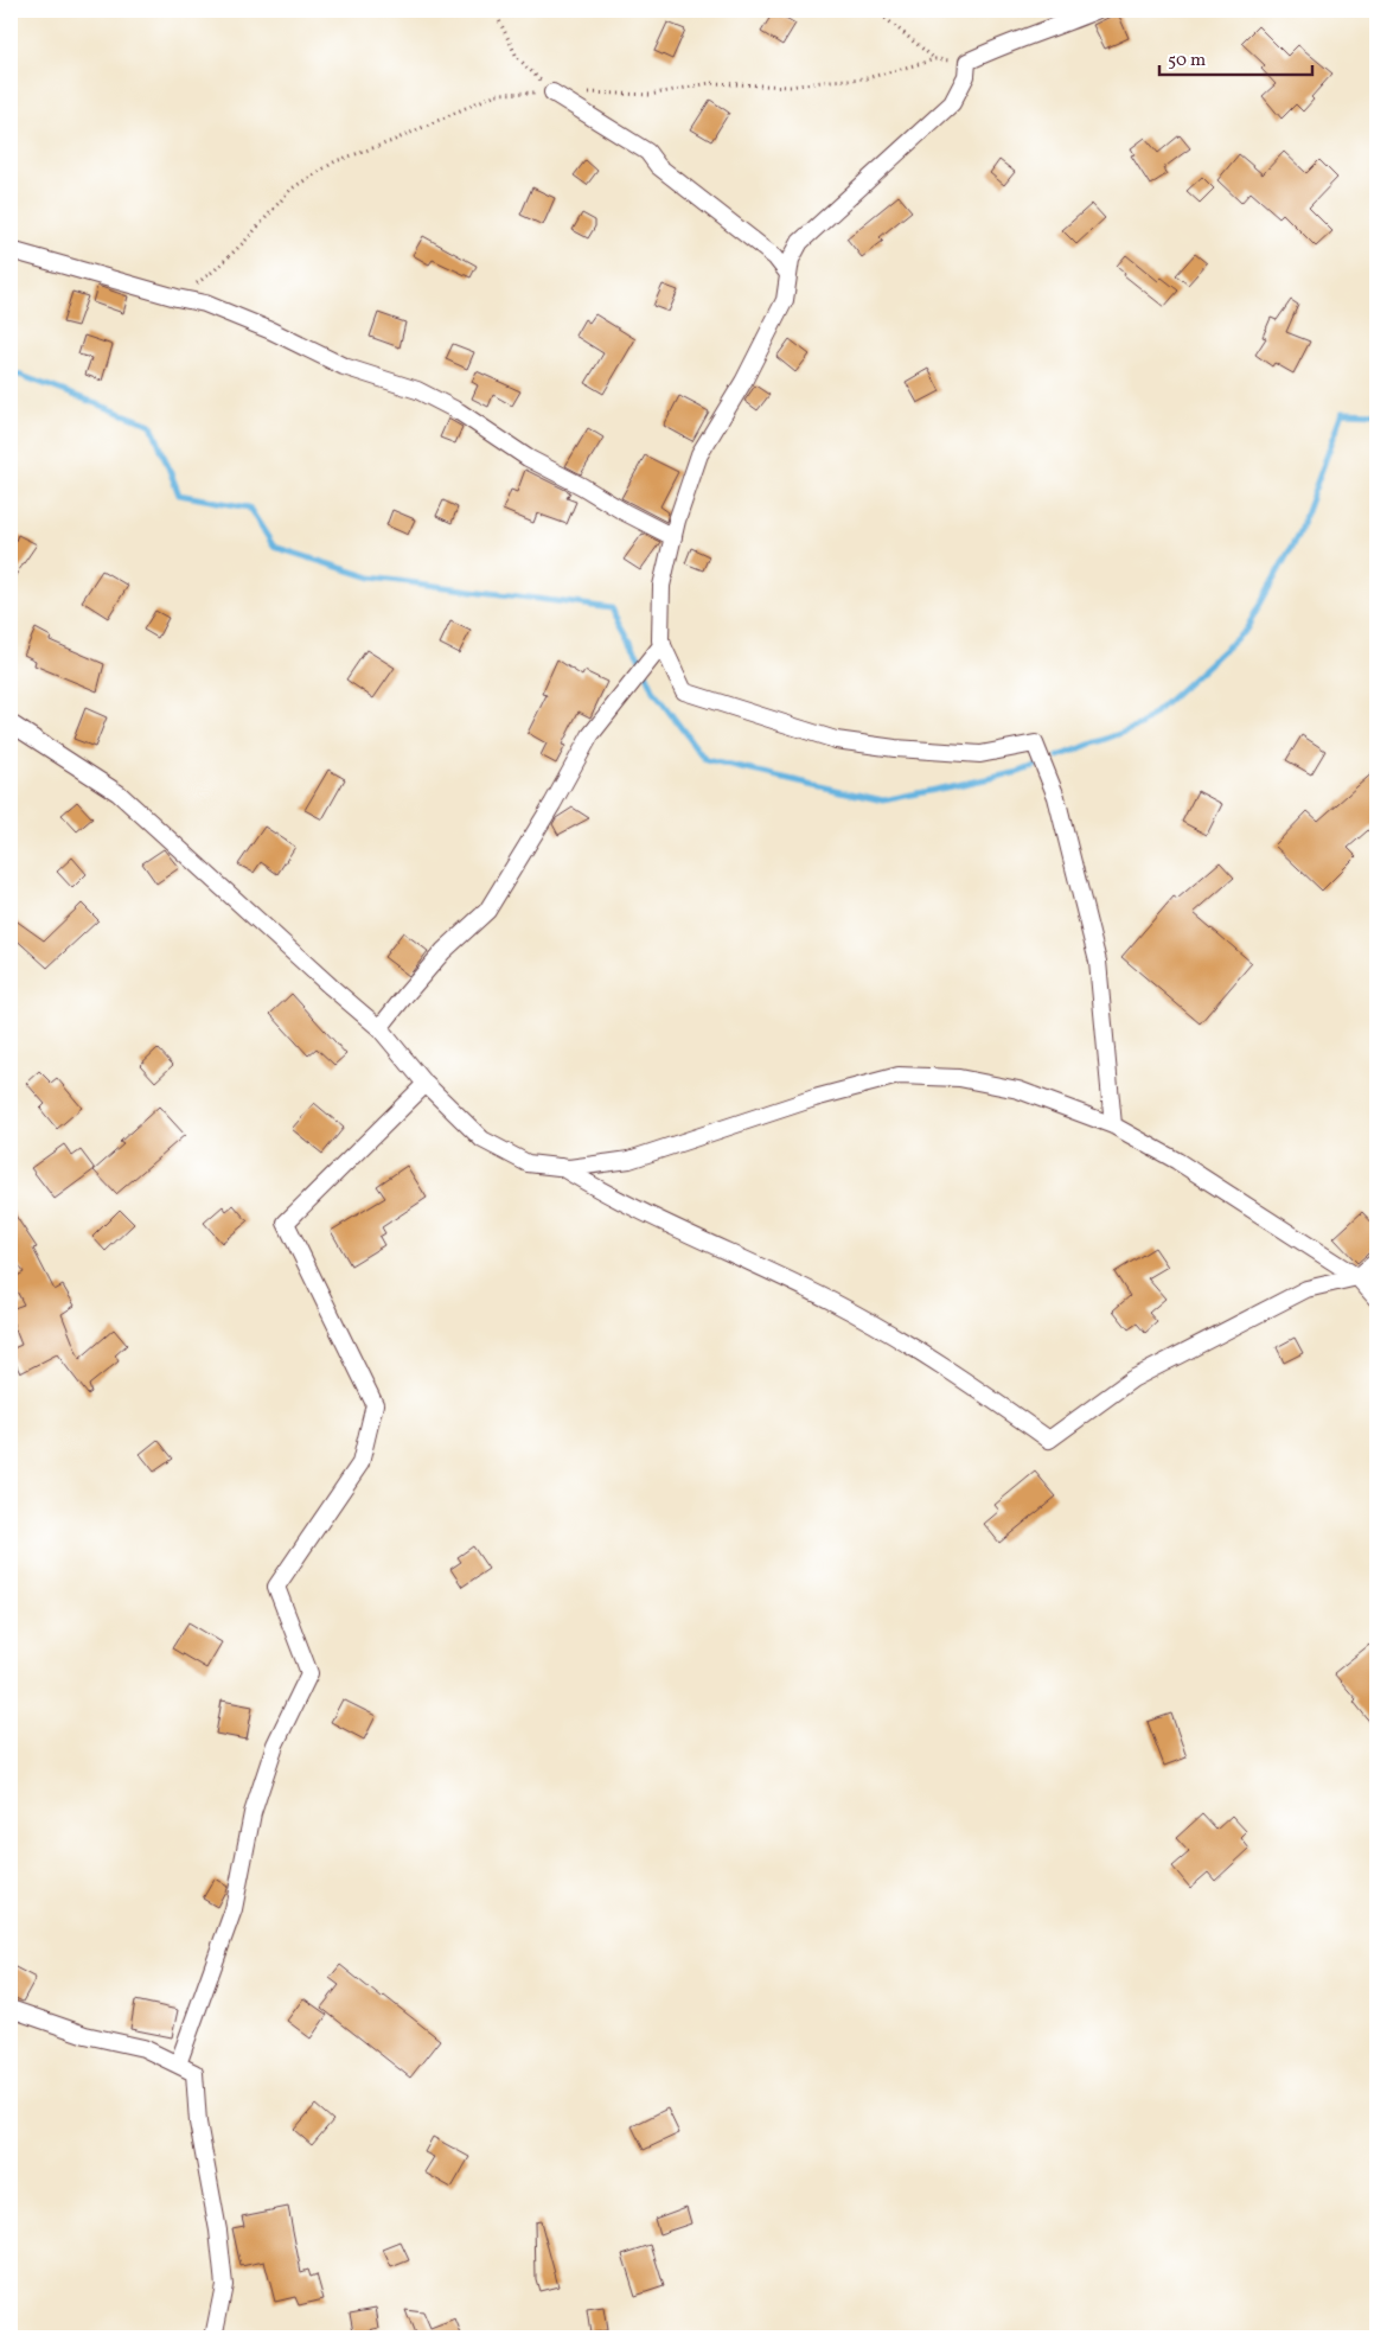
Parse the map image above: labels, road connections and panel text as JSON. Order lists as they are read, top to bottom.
{
  "scale_bar": "50 m"
}
